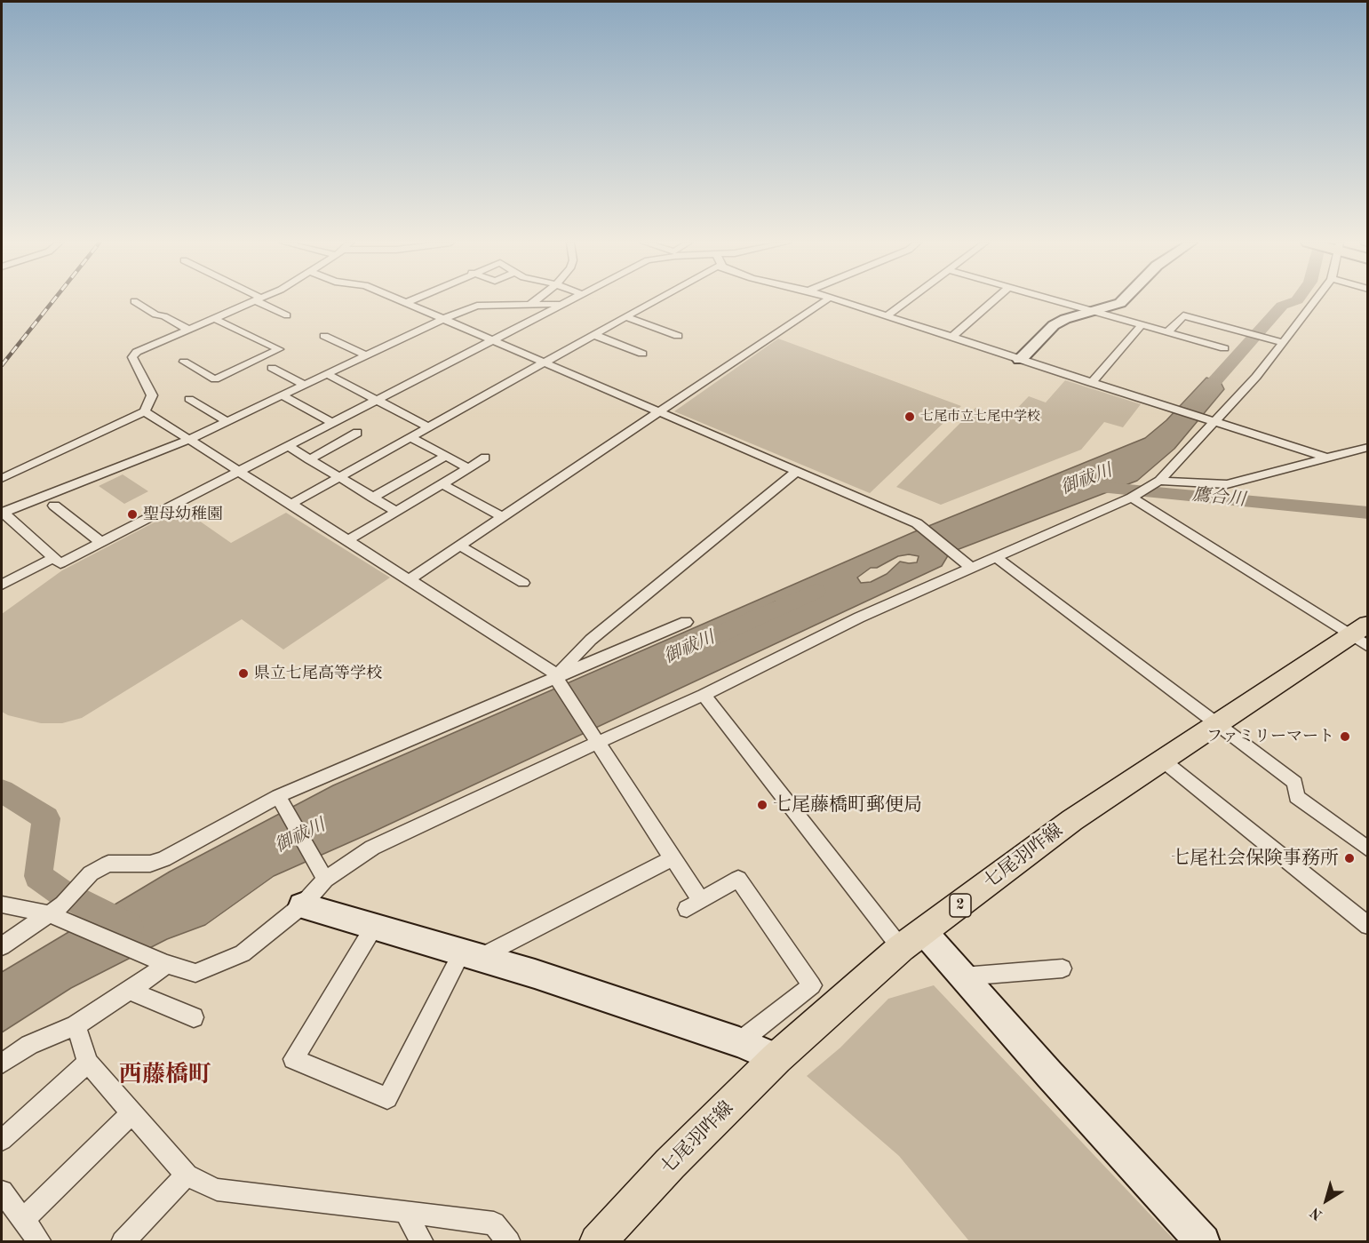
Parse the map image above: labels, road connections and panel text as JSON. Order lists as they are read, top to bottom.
{
  "streets": {
    "main road": ["七尾羽咋線", "2"]
  },
  "districts": ["西藤橋町"],
  "water": ["御祓川", "鷹合川"],
  "places": [
    "七尾市立七尾中学校",
    "聖母幼稚園",
    "県立七尾高等学校",
    "ファミリーマート",
    "七尾藤橋町郵便局",
    "七尾社会保険事務所"
  ],
  "north": "bottom left"
}
